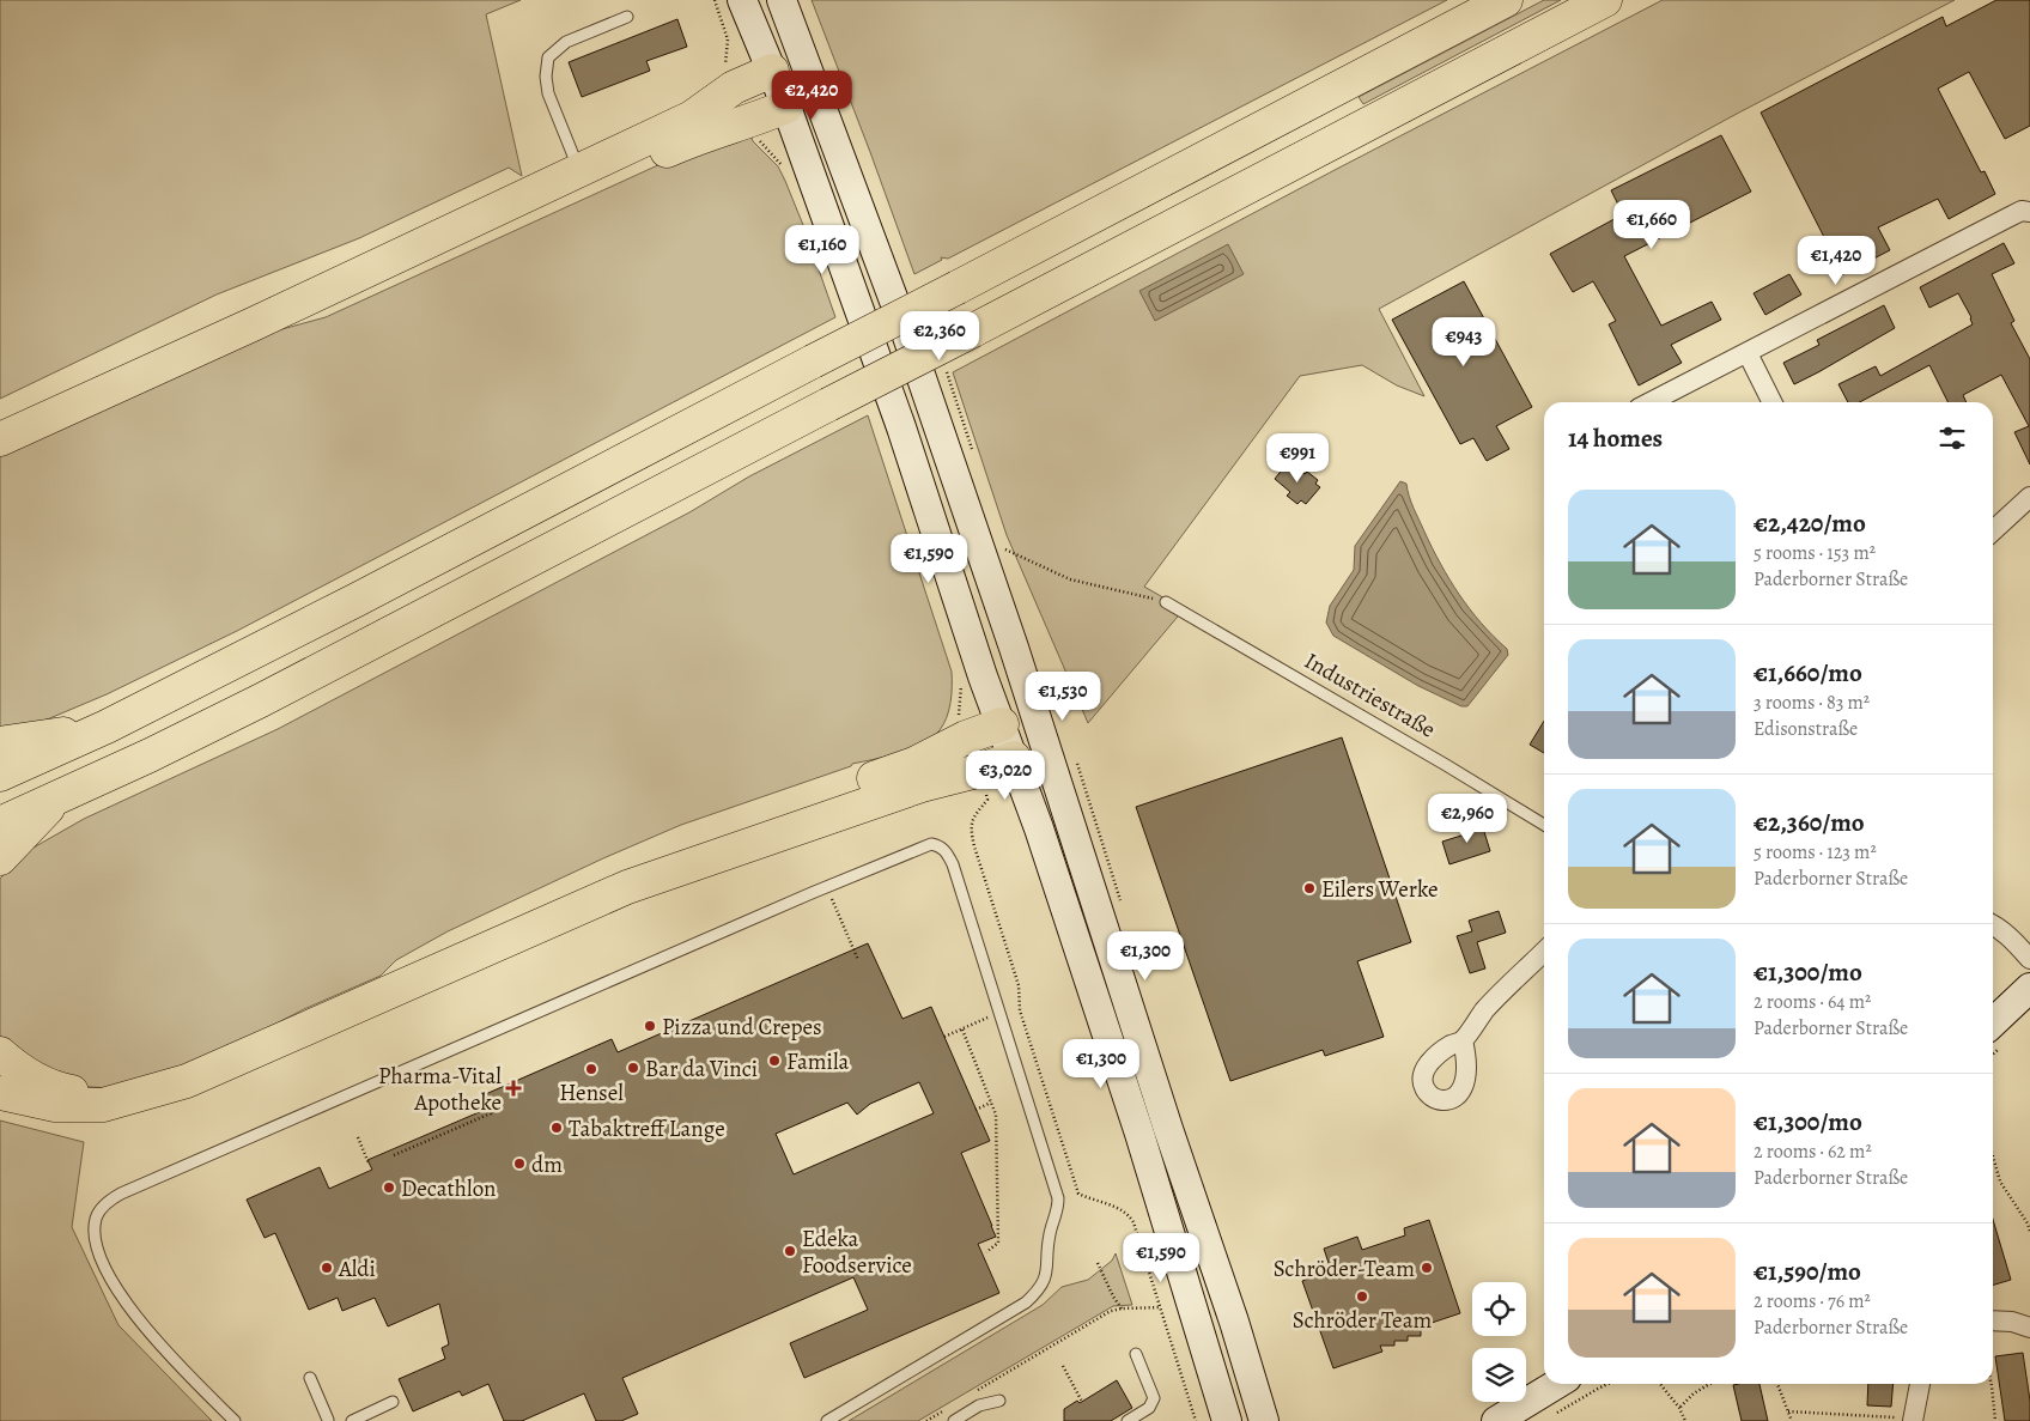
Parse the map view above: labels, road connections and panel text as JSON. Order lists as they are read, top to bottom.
{
  "streets": {
    "lane": ["Industriestraße"]
  },
  "places": {
    "other": [
      "Eilers Werke",
      "Pizza und Crepes",
      "Famila",
      "Bar da Vinci",
      "Hensel",
      "Tabaktreff Lange",
      "dm",
      "Decathlon",
      "Edeka Foodservice",
      "Aldi",
      "Schröder-Team",
      "Schröder Team"
    ],
    "health": ["Pharma-Vital Apotheke"]
  },
  "page": {
    "price": [
      "€2,420",
      "€1,660",
      "€1,160",
      "€1,420",
      "€2,360",
      "€943",
      "€991",
      "€1,590",
      "€1,530",
      "€3,020",
      "€2,960",
      "€1,300",
      "€1,300",
      "€1,590"
    ],
    "heading": "14 homes",
    "list": [
      {
        "name": "€2,420/mo",
        "note": "5 rooms · 153 m² · Paderborner Straße"
      },
      {
        "name": "€1,660/mo",
        "note": "3 rooms · 83 m² · Edisonstraße"
      },
      {
        "name": "€2,360/mo",
        "note": "5 rooms · 123 m² · Paderborner Straße"
      },
      {
        "name": "€1,300/mo",
        "note": "2 rooms · 64 m² · Paderborner Straße"
      },
      {
        "name": "€1,300/mo",
        "note": "2 rooms · 62 m² · Paderborner Straße"
      },
      {
        "name": "€1,590/mo",
        "note": "2 rooms · 76 m² · Paderborner Straße"
      }
    ]
  }
}
